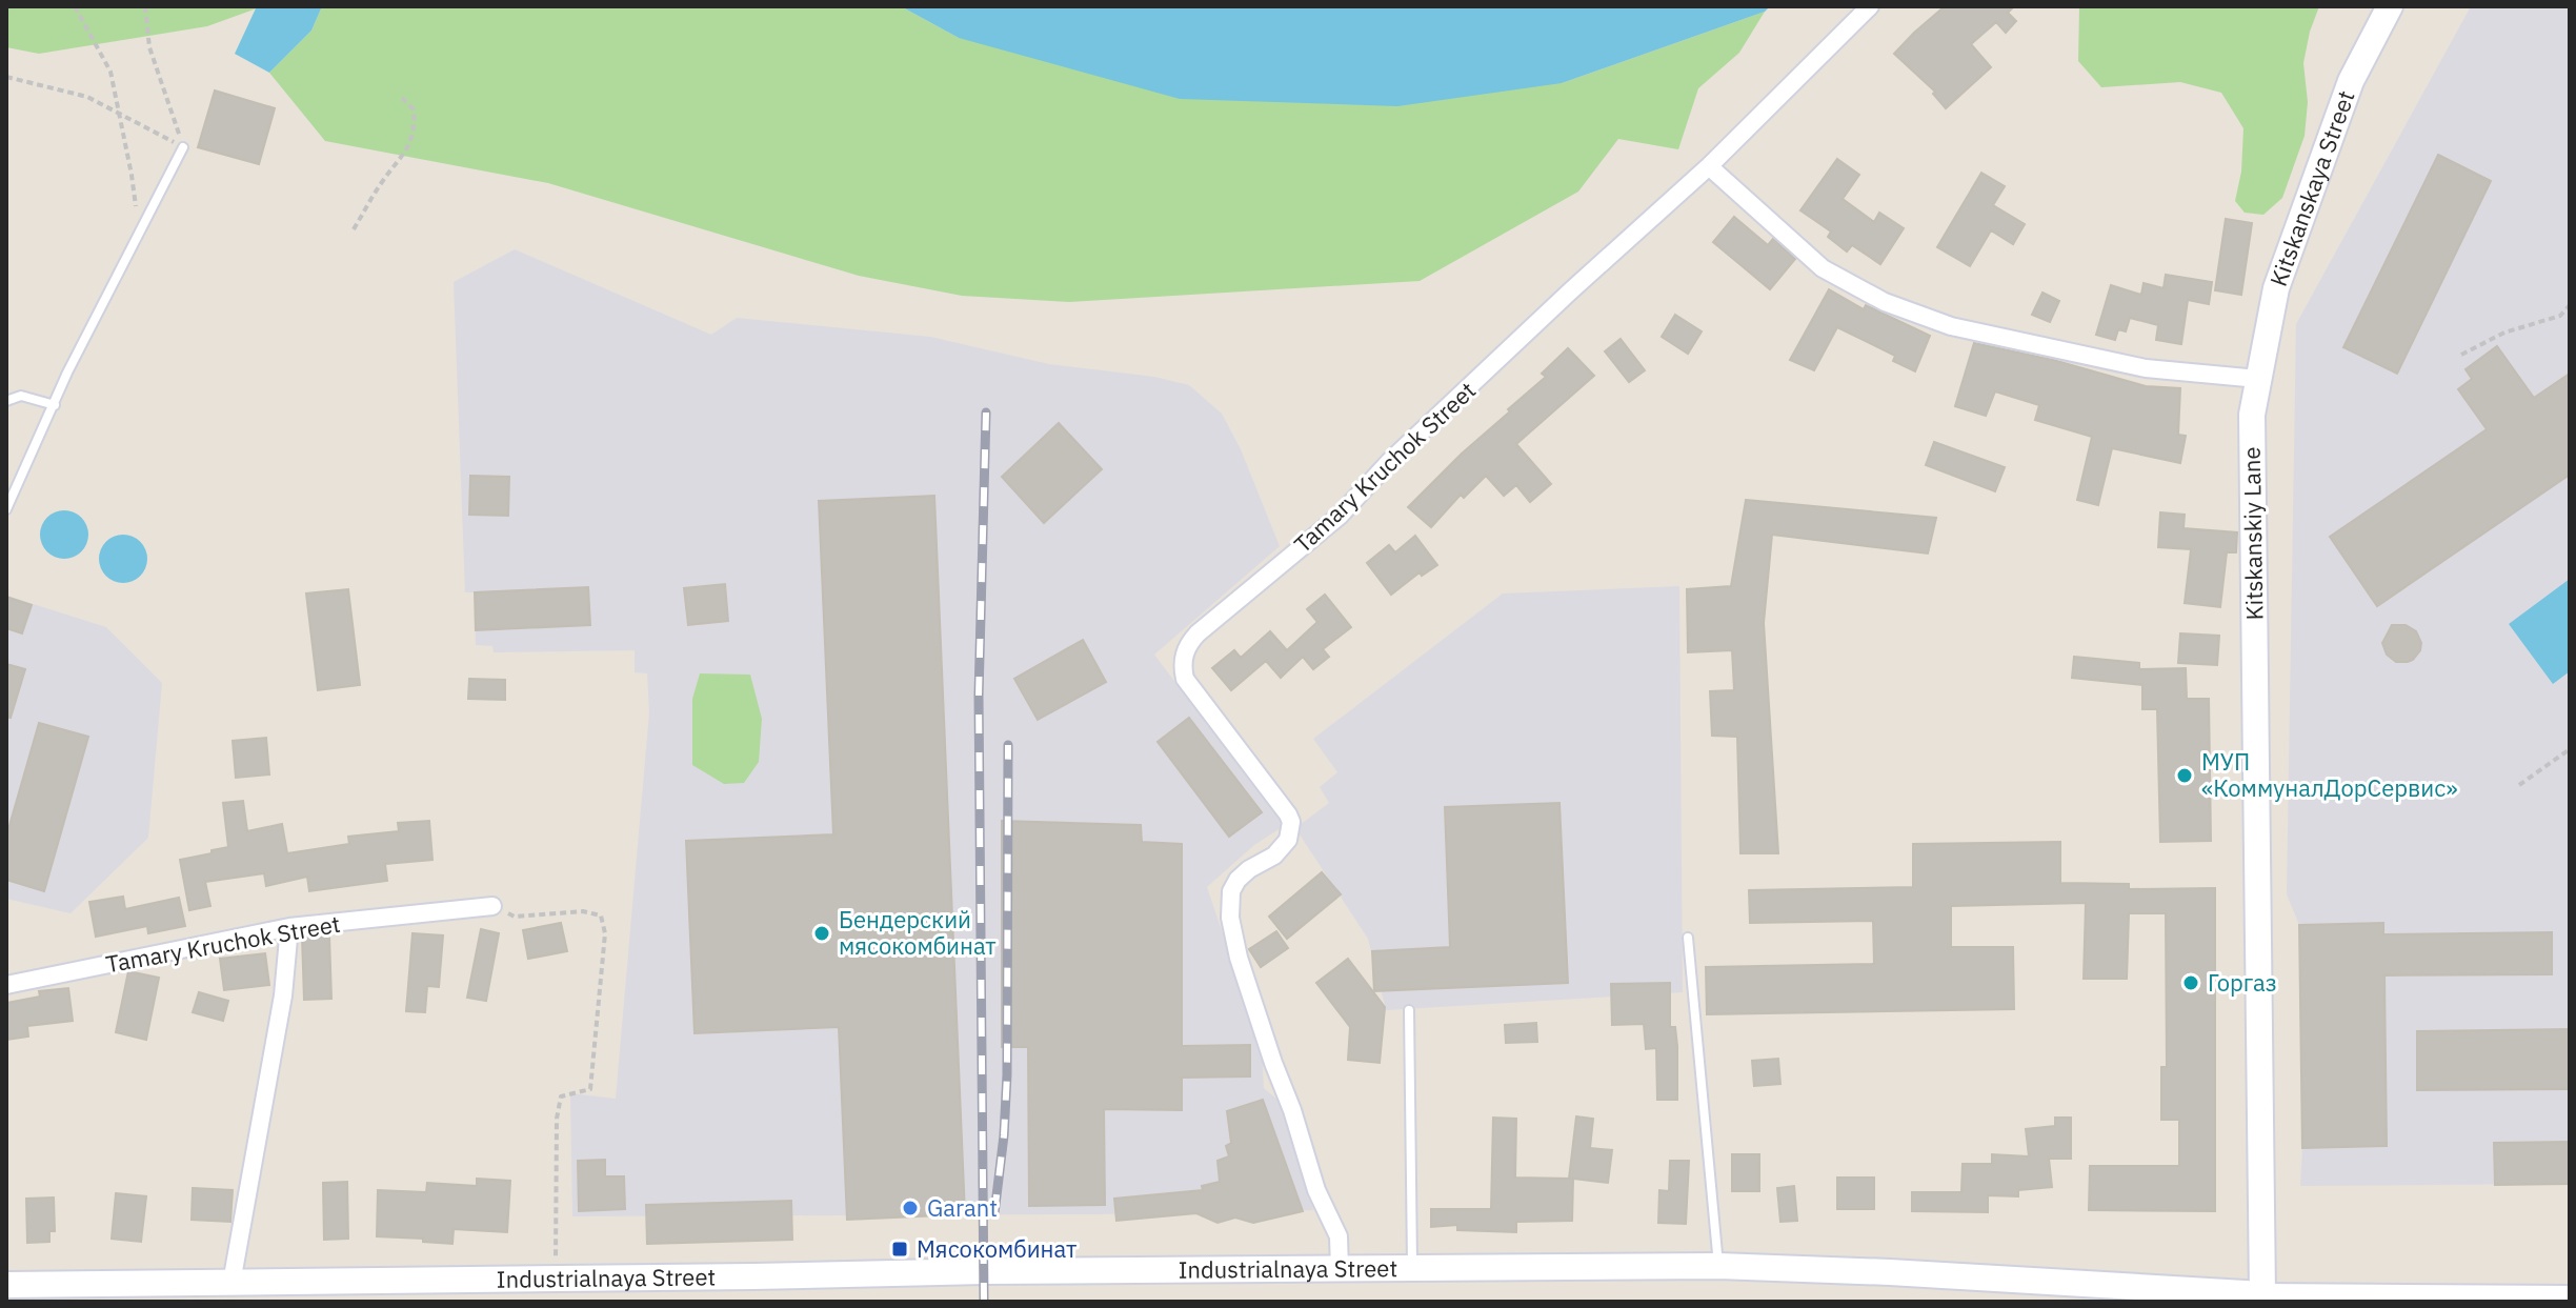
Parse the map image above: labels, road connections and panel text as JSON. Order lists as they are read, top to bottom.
{
  "streets": {
    "main road": ["Kitskanskaya Street", "Kitskanskiy Lane", "Industrialnaya Street"],
    "street": ["Tamary Kruchok Street"]
  },
  "crossings": [
    ["Kitskanskaya Street", "Kitskanskiy Lane"],
    ["Tamary Kruchok Street", "Industrialnaya Street"],
    ["Kitskanskiy Lane", "Industrialnaya Street"]
  ],
  "places": {
    "other": [
      "МУП «КоммуналДорСервис»",
      "Бендерский мясокомбинат",
      "Горгаз",
      "Garant"
    ],
    "transit": ["Мясокомбинат"]
  }
}
